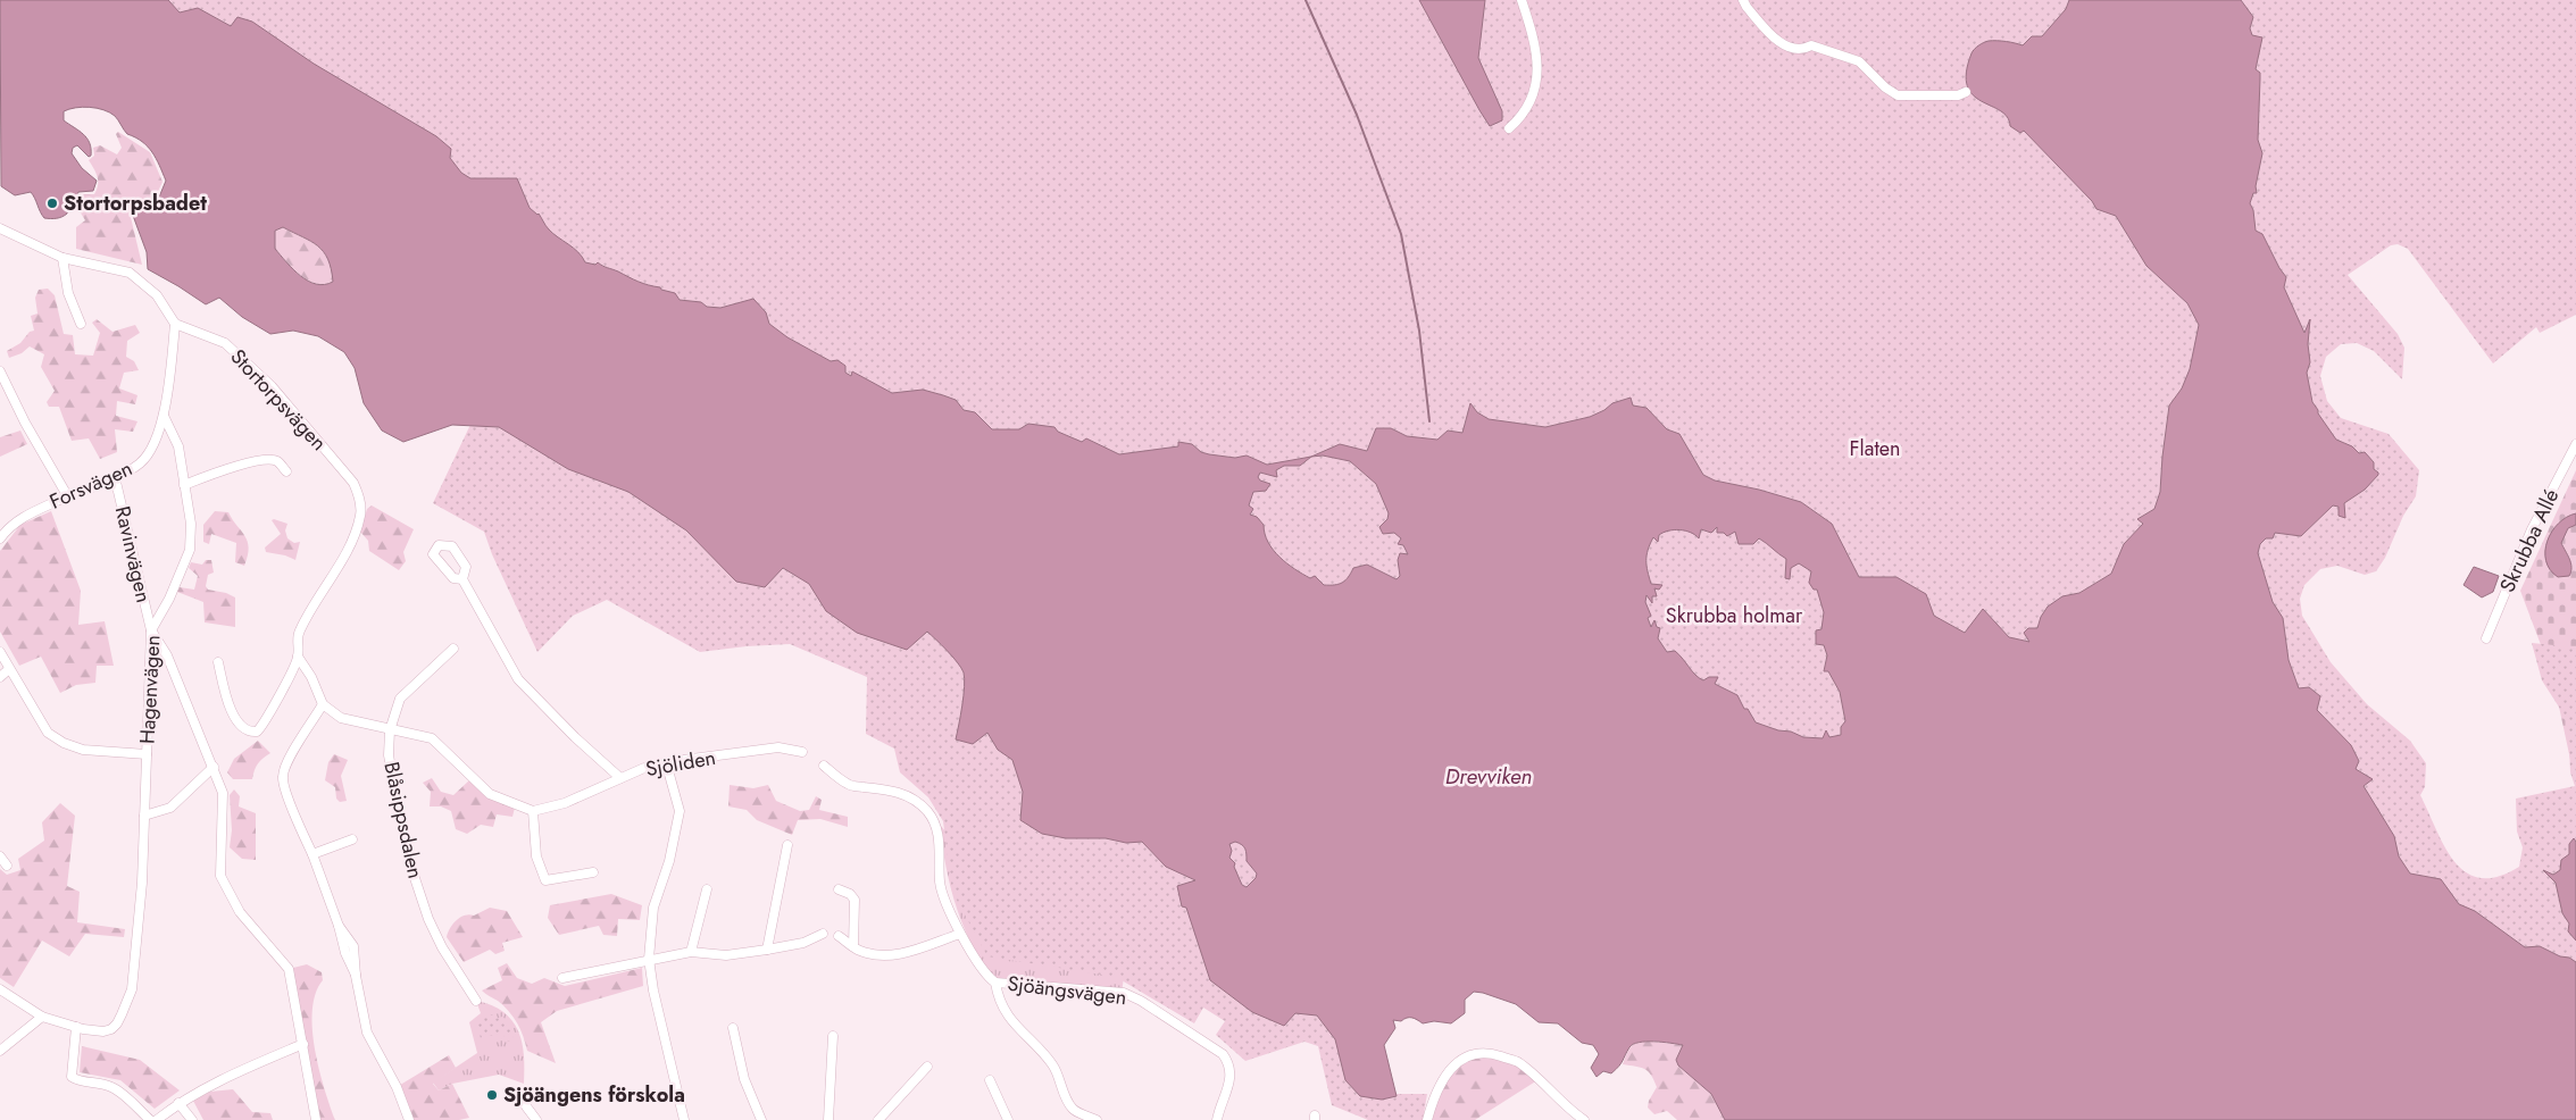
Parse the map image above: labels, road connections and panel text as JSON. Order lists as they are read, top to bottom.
{
  "streets": {
    "street": [
      "Stortorpsvägen",
      "Forsvägen",
      "Skrubba Allé",
      "Ravinvägen",
      "Hagenvägen",
      "Sjöliden",
      "Blåsippsdalen",
      "Sjöängsvägen"
    ]
  },
  "crossings": [
    ["Forsvägen", "Ravinvägen"],
    ["Forsvägen", "Hagenvägen"],
    ["Ravinvägen", "Hagenvägen"]
  ],
  "water": ["Drevviken"],
  "parks": ["Flaten", "Skrubba holmar"],
  "places": ["Stortorpsbadet", "Sjöängens förskola"]
}
